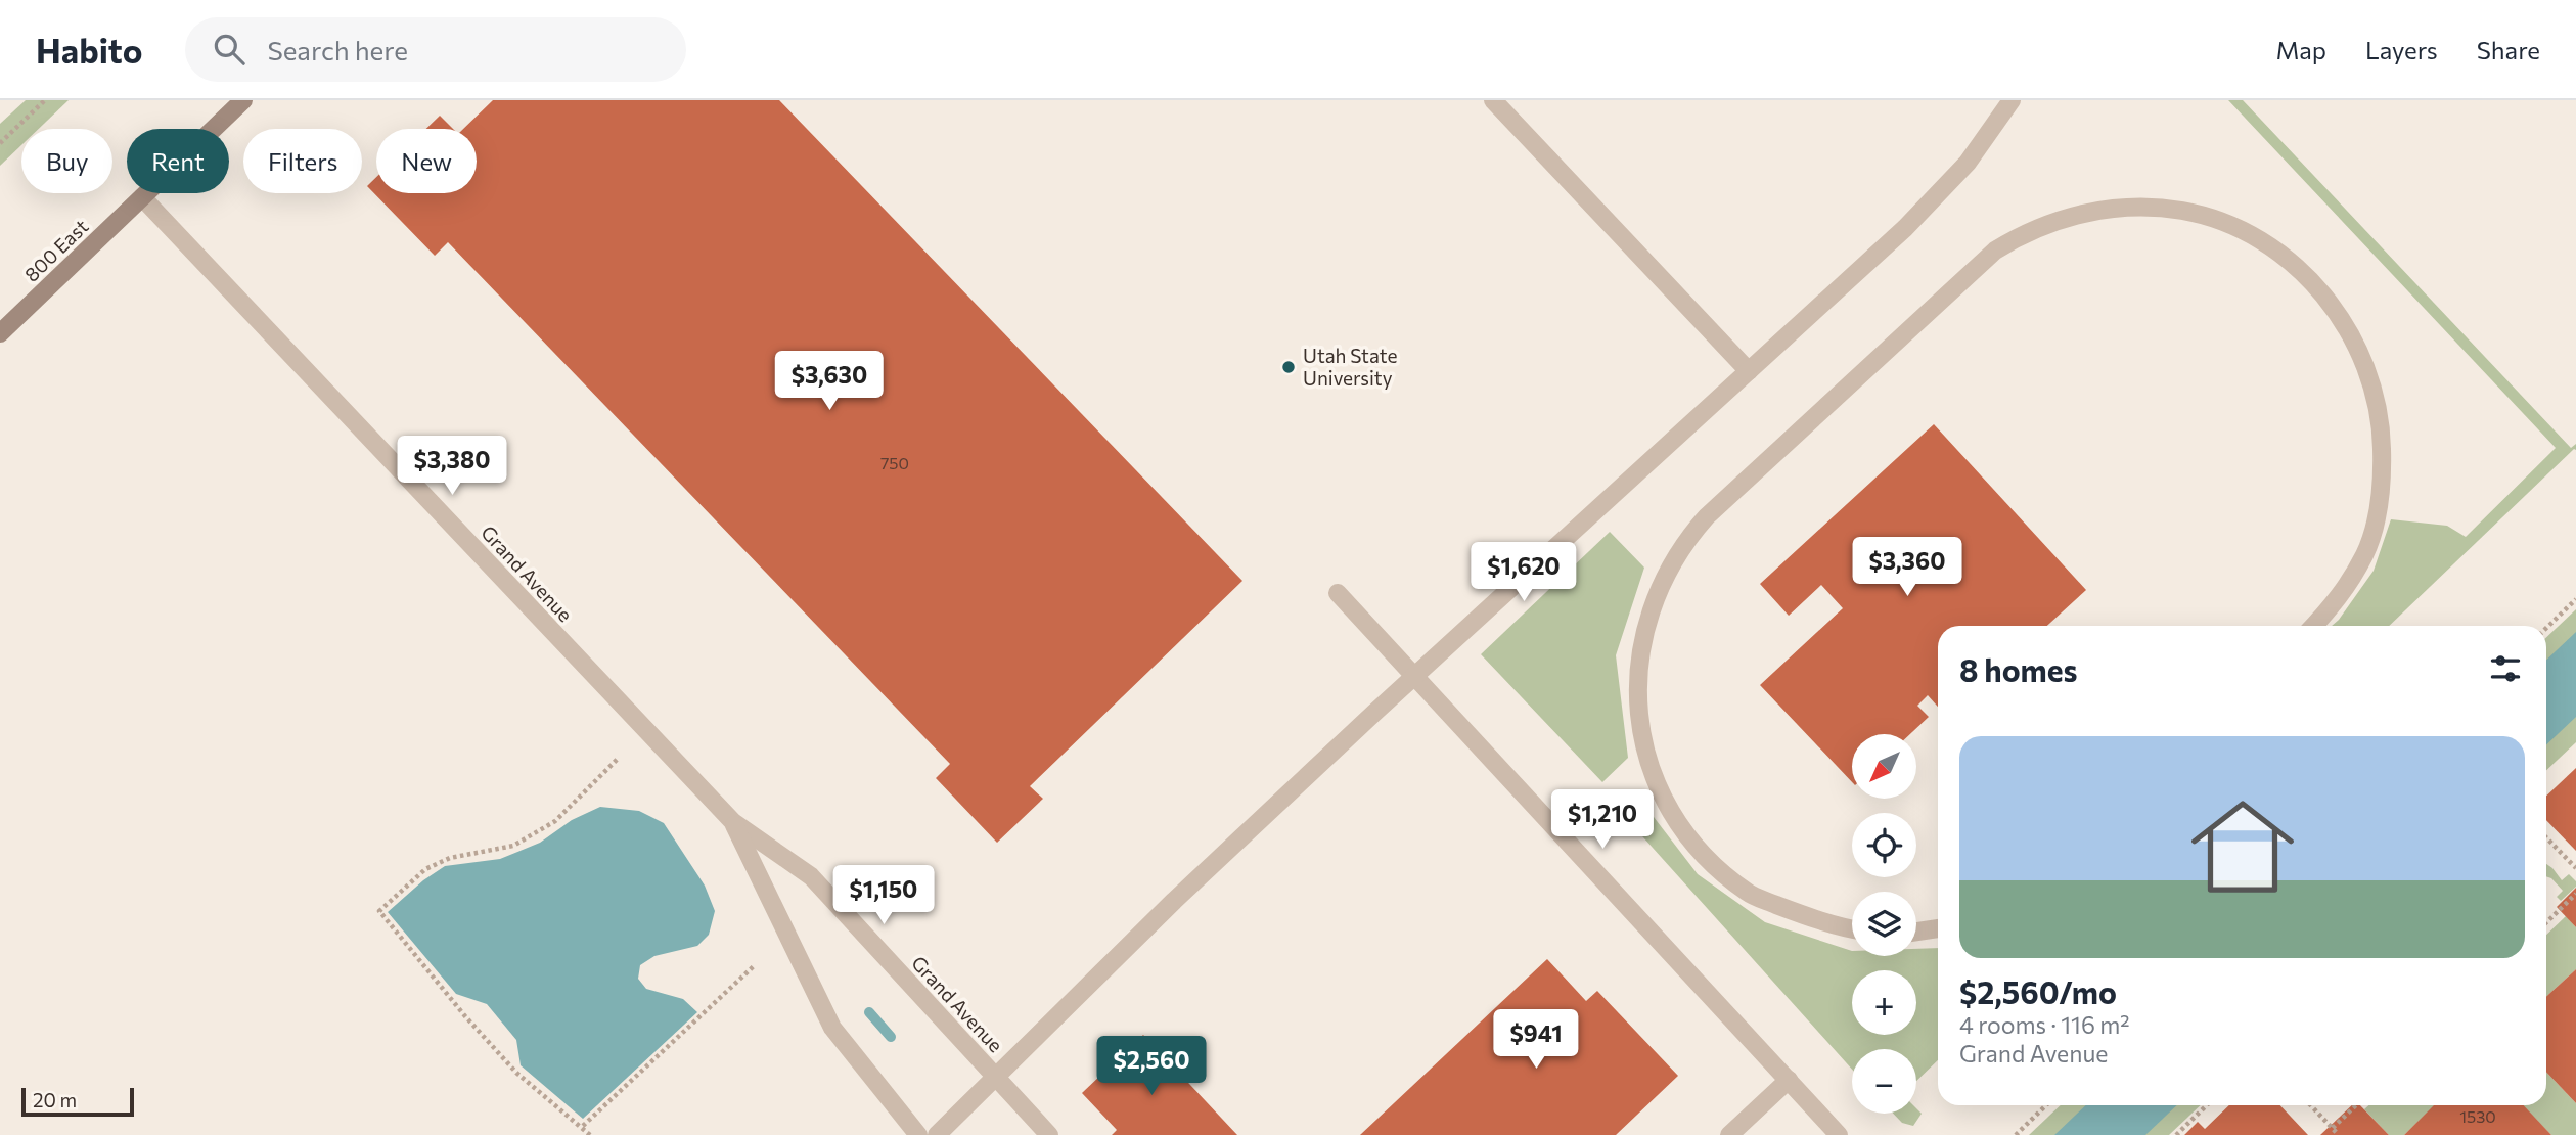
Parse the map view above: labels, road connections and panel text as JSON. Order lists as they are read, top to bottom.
{
  "streets": {
    "main road": ["800 East"],
    "street": ["Grand Avenue"]
  },
  "crossings": [
    ["800 East", "Grand Avenue"]
  ],
  "places": ["Utah State University"],
  "house_numbers": ["750", "1530"],
  "scale_bar": "20 m",
  "north": "bottom left",
  "page": {
    "header": "Habito",
    "search": "Search here",
    "nav": ["Map", "Layers", "Share"],
    "chip": [
      "Buy",
      "Rent",
      "Filters",
      "New"
    ],
    "price": [
      "$3,630",
      "$3,380",
      "$3,360",
      "$1,620",
      "$1,210",
      "$1,150",
      "$941",
      "$2,560"
    ],
    "heading": "8 homes",
    "list": [
      {
        "name": "$2,560/mo",
        "note": "4 rooms · 116 m² · Grand Avenue"
      }
    ],
    "map_buttons": ["+", "−"],
    "scale": "20 m"
  }
}
